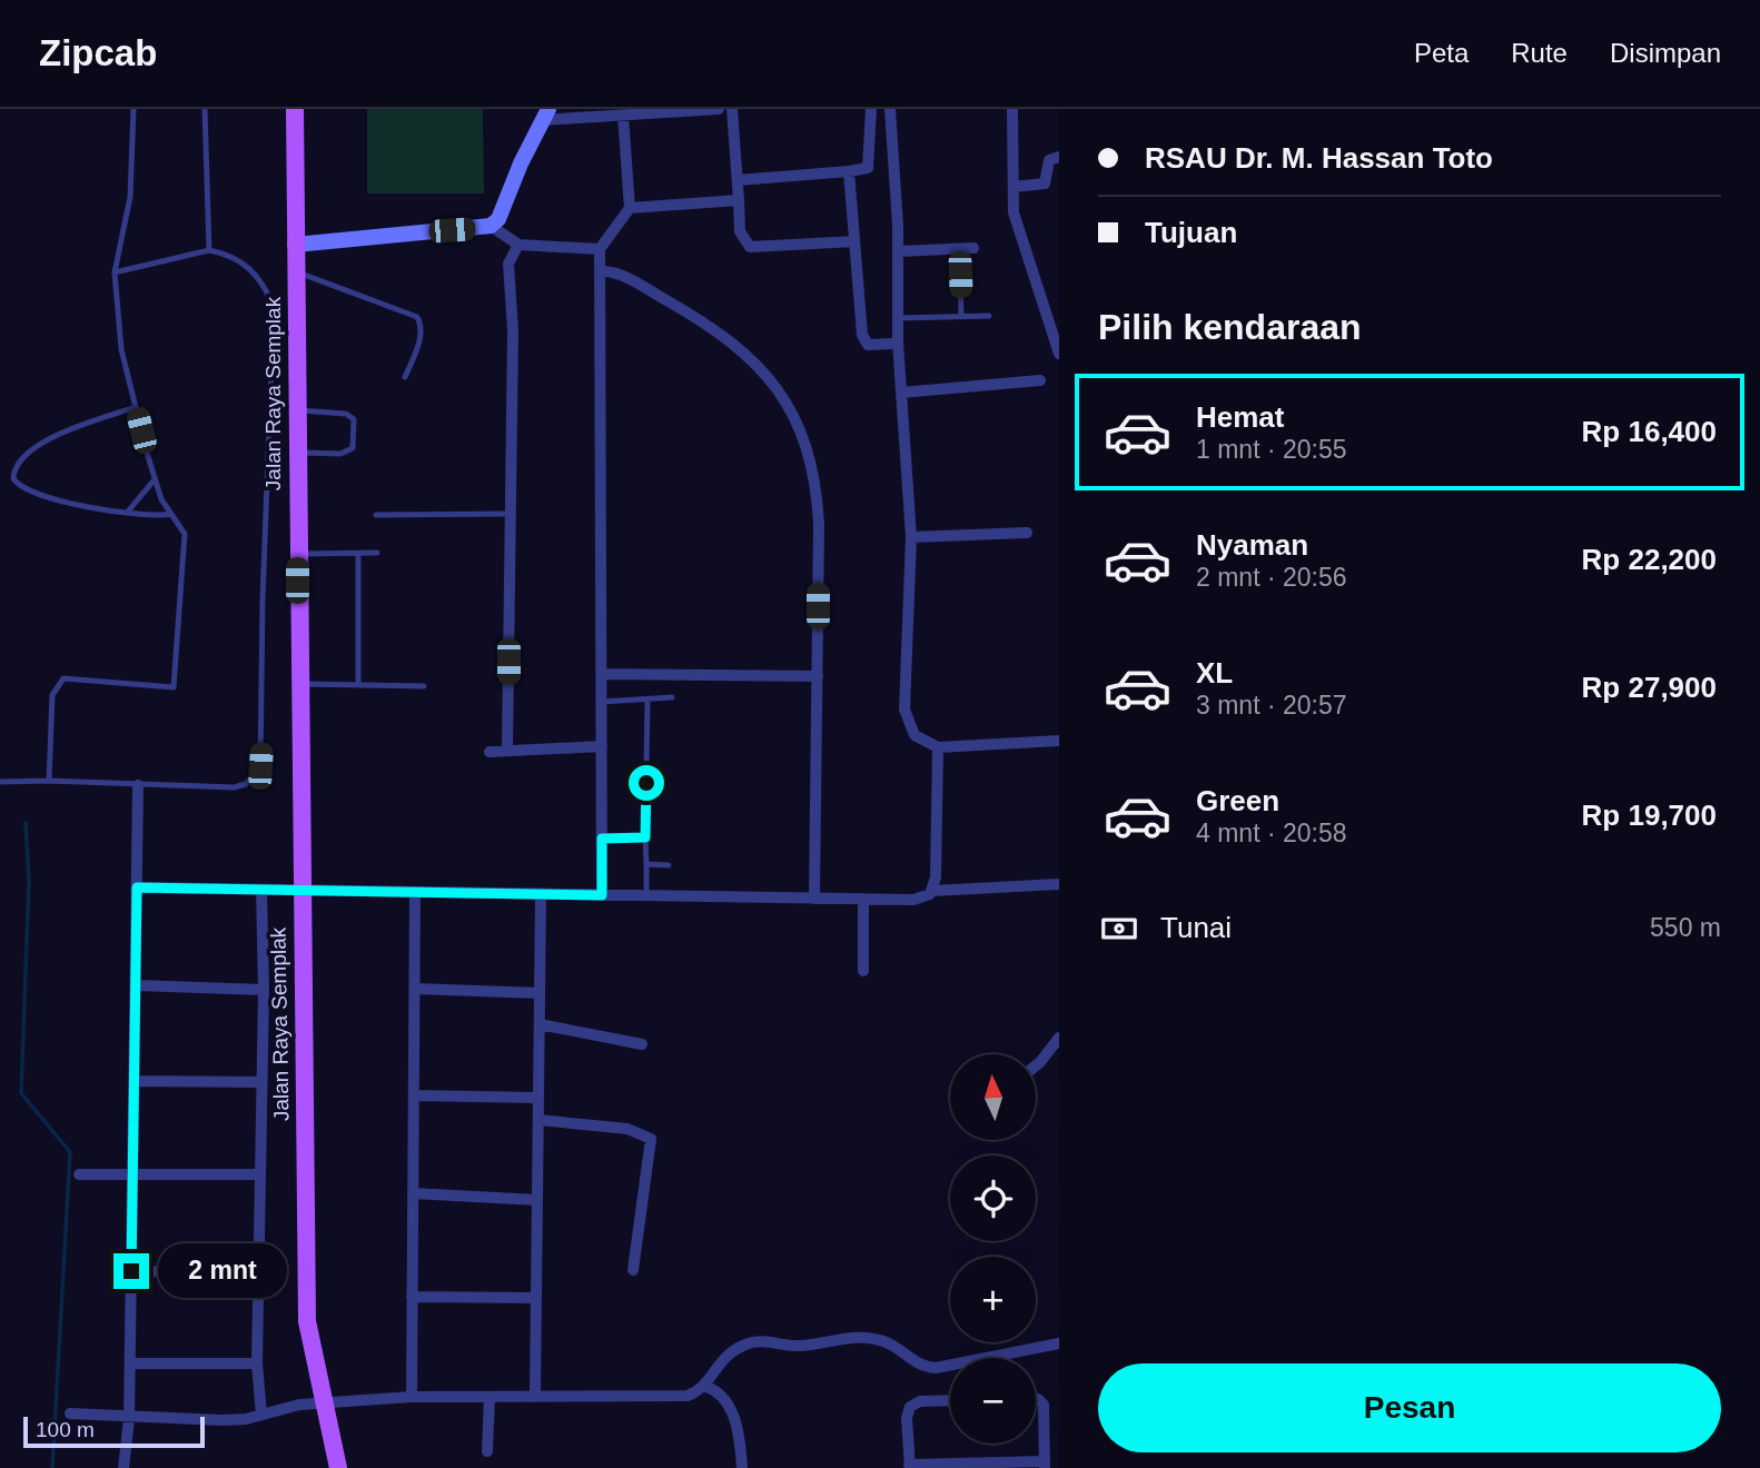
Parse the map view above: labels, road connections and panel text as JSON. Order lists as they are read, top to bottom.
{
  "streets": {
    "main road": ["Jalan Raya Semplak"]
  },
  "scale_bar": "100 m",
  "north": "top",
  "page": {
    "header": "Zipcab",
    "nav": ["Peta", "Rute", "Disimpan"],
    "banner": ["RSAU Dr. M. Hassan Toto", "Tujuan"],
    "heading": "Pilih kendaraan",
    "list": [
      {
        "name": "Hemat",
        "note": "1 mnt · 20:55",
        "value": "Rp 16,400"
      },
      {
        "name": "Nyaman",
        "note": "2 mnt · 20:56",
        "value": "Rp 22,200"
      },
      {
        "name": "XL",
        "note": "3 mnt · 20:57",
        "value": "Rp 27,900"
      },
      {
        "name": "Green",
        "note": "4 mnt · 20:58",
        "value": "Rp 19,700"
      }
    ],
    "pay": ["Tunai", "550 m"],
    "map_buttons": ["+", "−"],
    "bubble": "2 mnt",
    "buttons": "Pesan",
    "scale": "100 m"
  }
}
